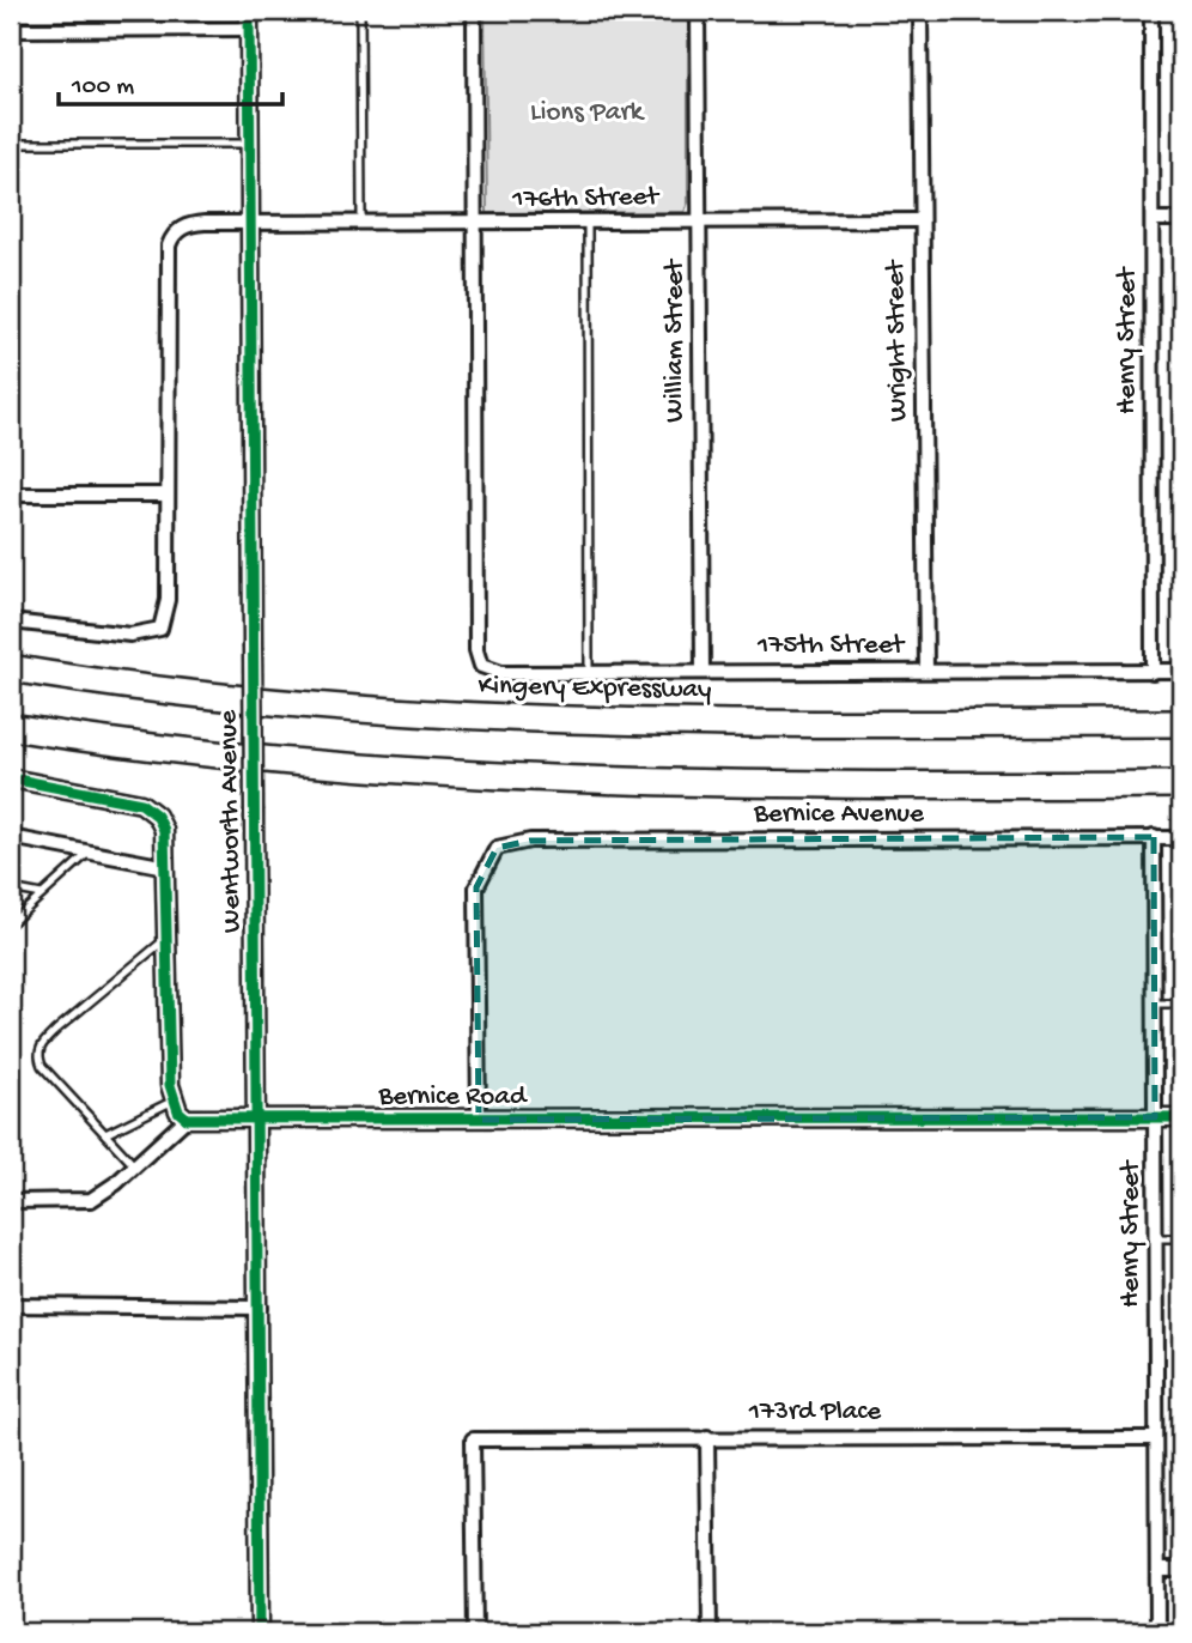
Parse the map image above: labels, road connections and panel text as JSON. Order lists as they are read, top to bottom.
{
  "streets": {
    "highway": ["Kingery Expressway"],
    "street": [
      "176th Street",
      "William Street",
      "Wright Street",
      "Henry Street",
      "175th Street",
      "Bernice Avenue",
      "Wentworth Avenue",
      "Bernice Road",
      "173rd Place"
    ]
  },
  "crossings": [
    ["176th Street", "William Street"],
    ["176th Street", "Wright Street"],
    ["176th Street", "175th Street"],
    ["176th Street", "Wentworth Avenue"],
    ["William Street", "175th Street"],
    ["Wright Street", "175th Street"],
    ["Henry Street", "175th Street"],
    ["Henry Street", "Bernice Avenue"],
    ["Henry Street", "Bernice Road"],
    ["Henry Street", "173rd Place"],
    ["Bernice Avenue", "Bernice Road"],
    ["Wentworth Avenue", "Bernice Road"]
  ],
  "parks": ["Lions Park"],
  "scale_bar": "100 m"
}
